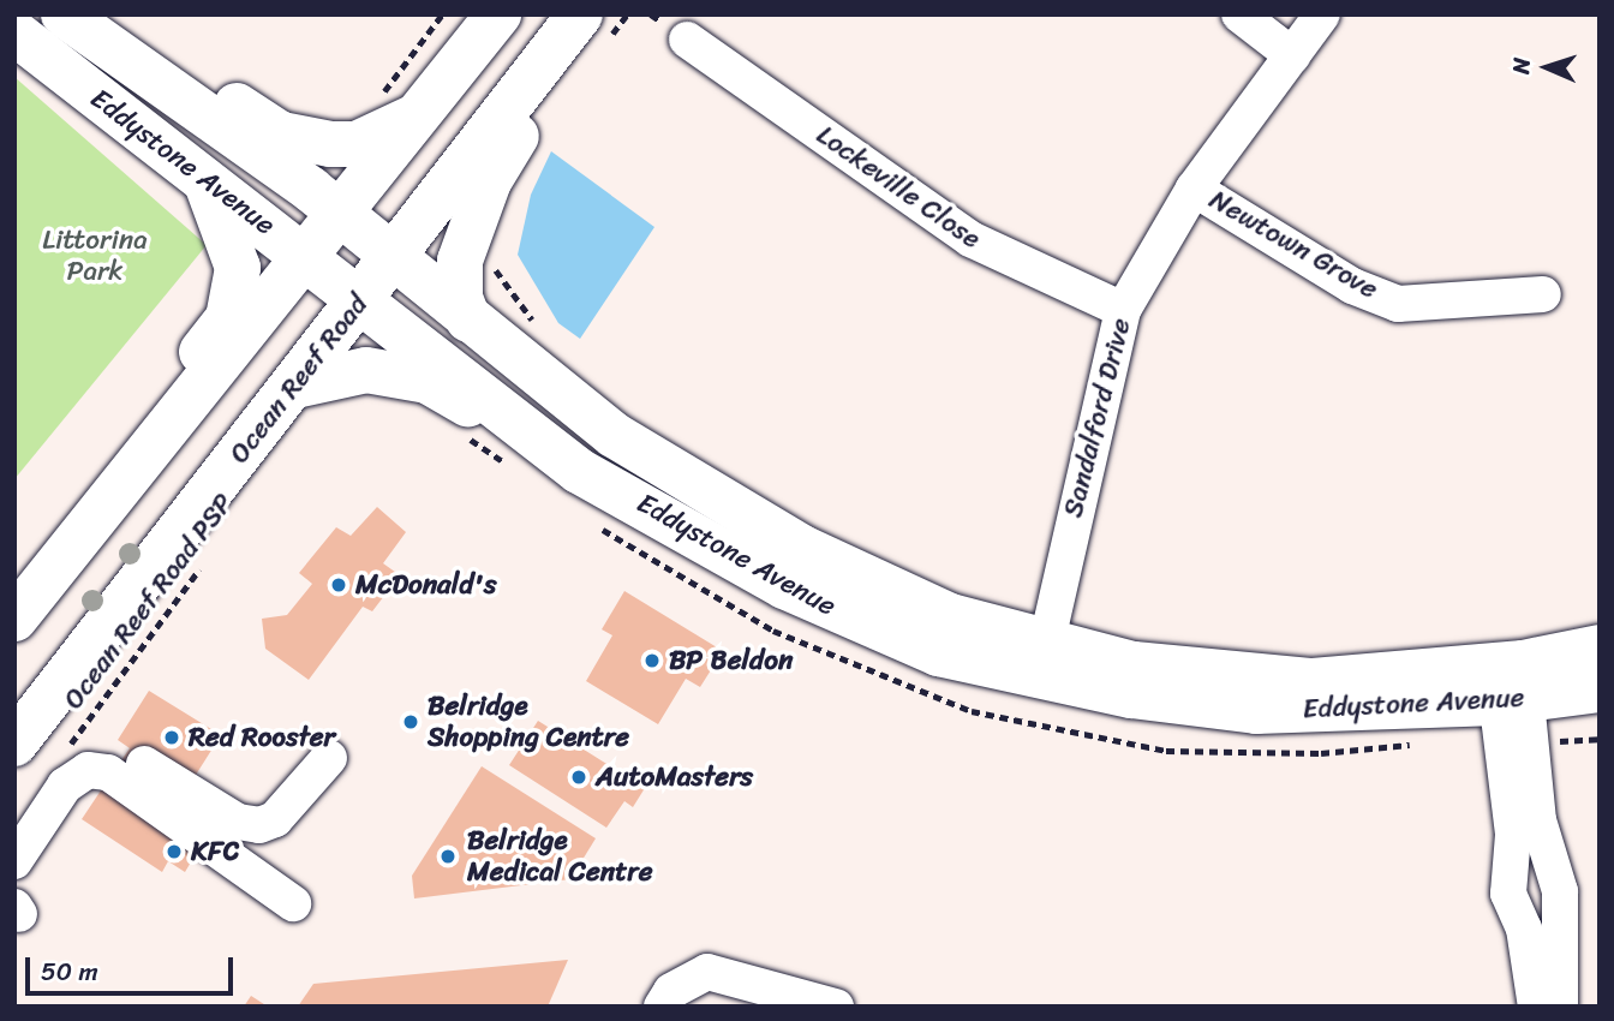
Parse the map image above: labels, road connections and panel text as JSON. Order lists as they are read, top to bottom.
{
  "streets": {
    "main road": ["Eddystone Avenue", "Ocean Reef Road"],
    "street": ["Lockeville Close", "Newtown Grove", "Sandalford Drive"],
    "path": ["Ocean Reef Road PSP"]
  },
  "crossings": [
    ["Eddystone Avenue", "Ocean Reef Road"],
    ["Eddystone Avenue", "Sandalford Drive"],
    ["Lockeville Close", "Sandalford Drive"],
    ["Newtown Grove", "Sandalford Drive"]
  ],
  "parks": ["Littorina Park"],
  "places": [
    "McDonald's",
    "BP Beldon",
    "Belridge Shopping Centre",
    "Red Rooster",
    "AutoMasters",
    "KFC",
    "Belridge Medical Centre"
  ],
  "scale_bar": "50 m",
  "north": "left"
}
